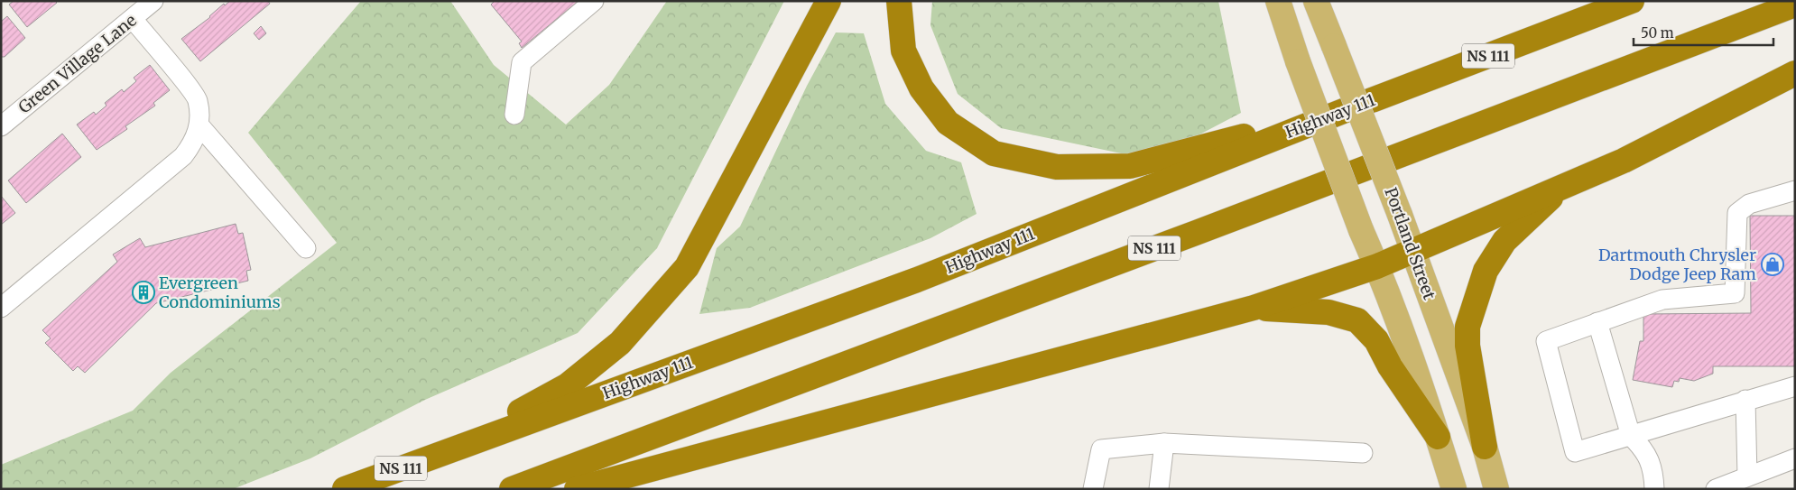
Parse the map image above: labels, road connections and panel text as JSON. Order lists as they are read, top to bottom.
{
  "streets": {
    "highway": ["NS 111", "Highway 111"],
    "main road": ["Portland Street"],
    "street": ["Green Village Lane"]
  },
  "places": {
    "shop": ["Dartmouth Chrysler Dodge Jeep Ram"],
    "building": ["Evergreen Condominiums"]
  },
  "scale_bar": "50 m"
}
